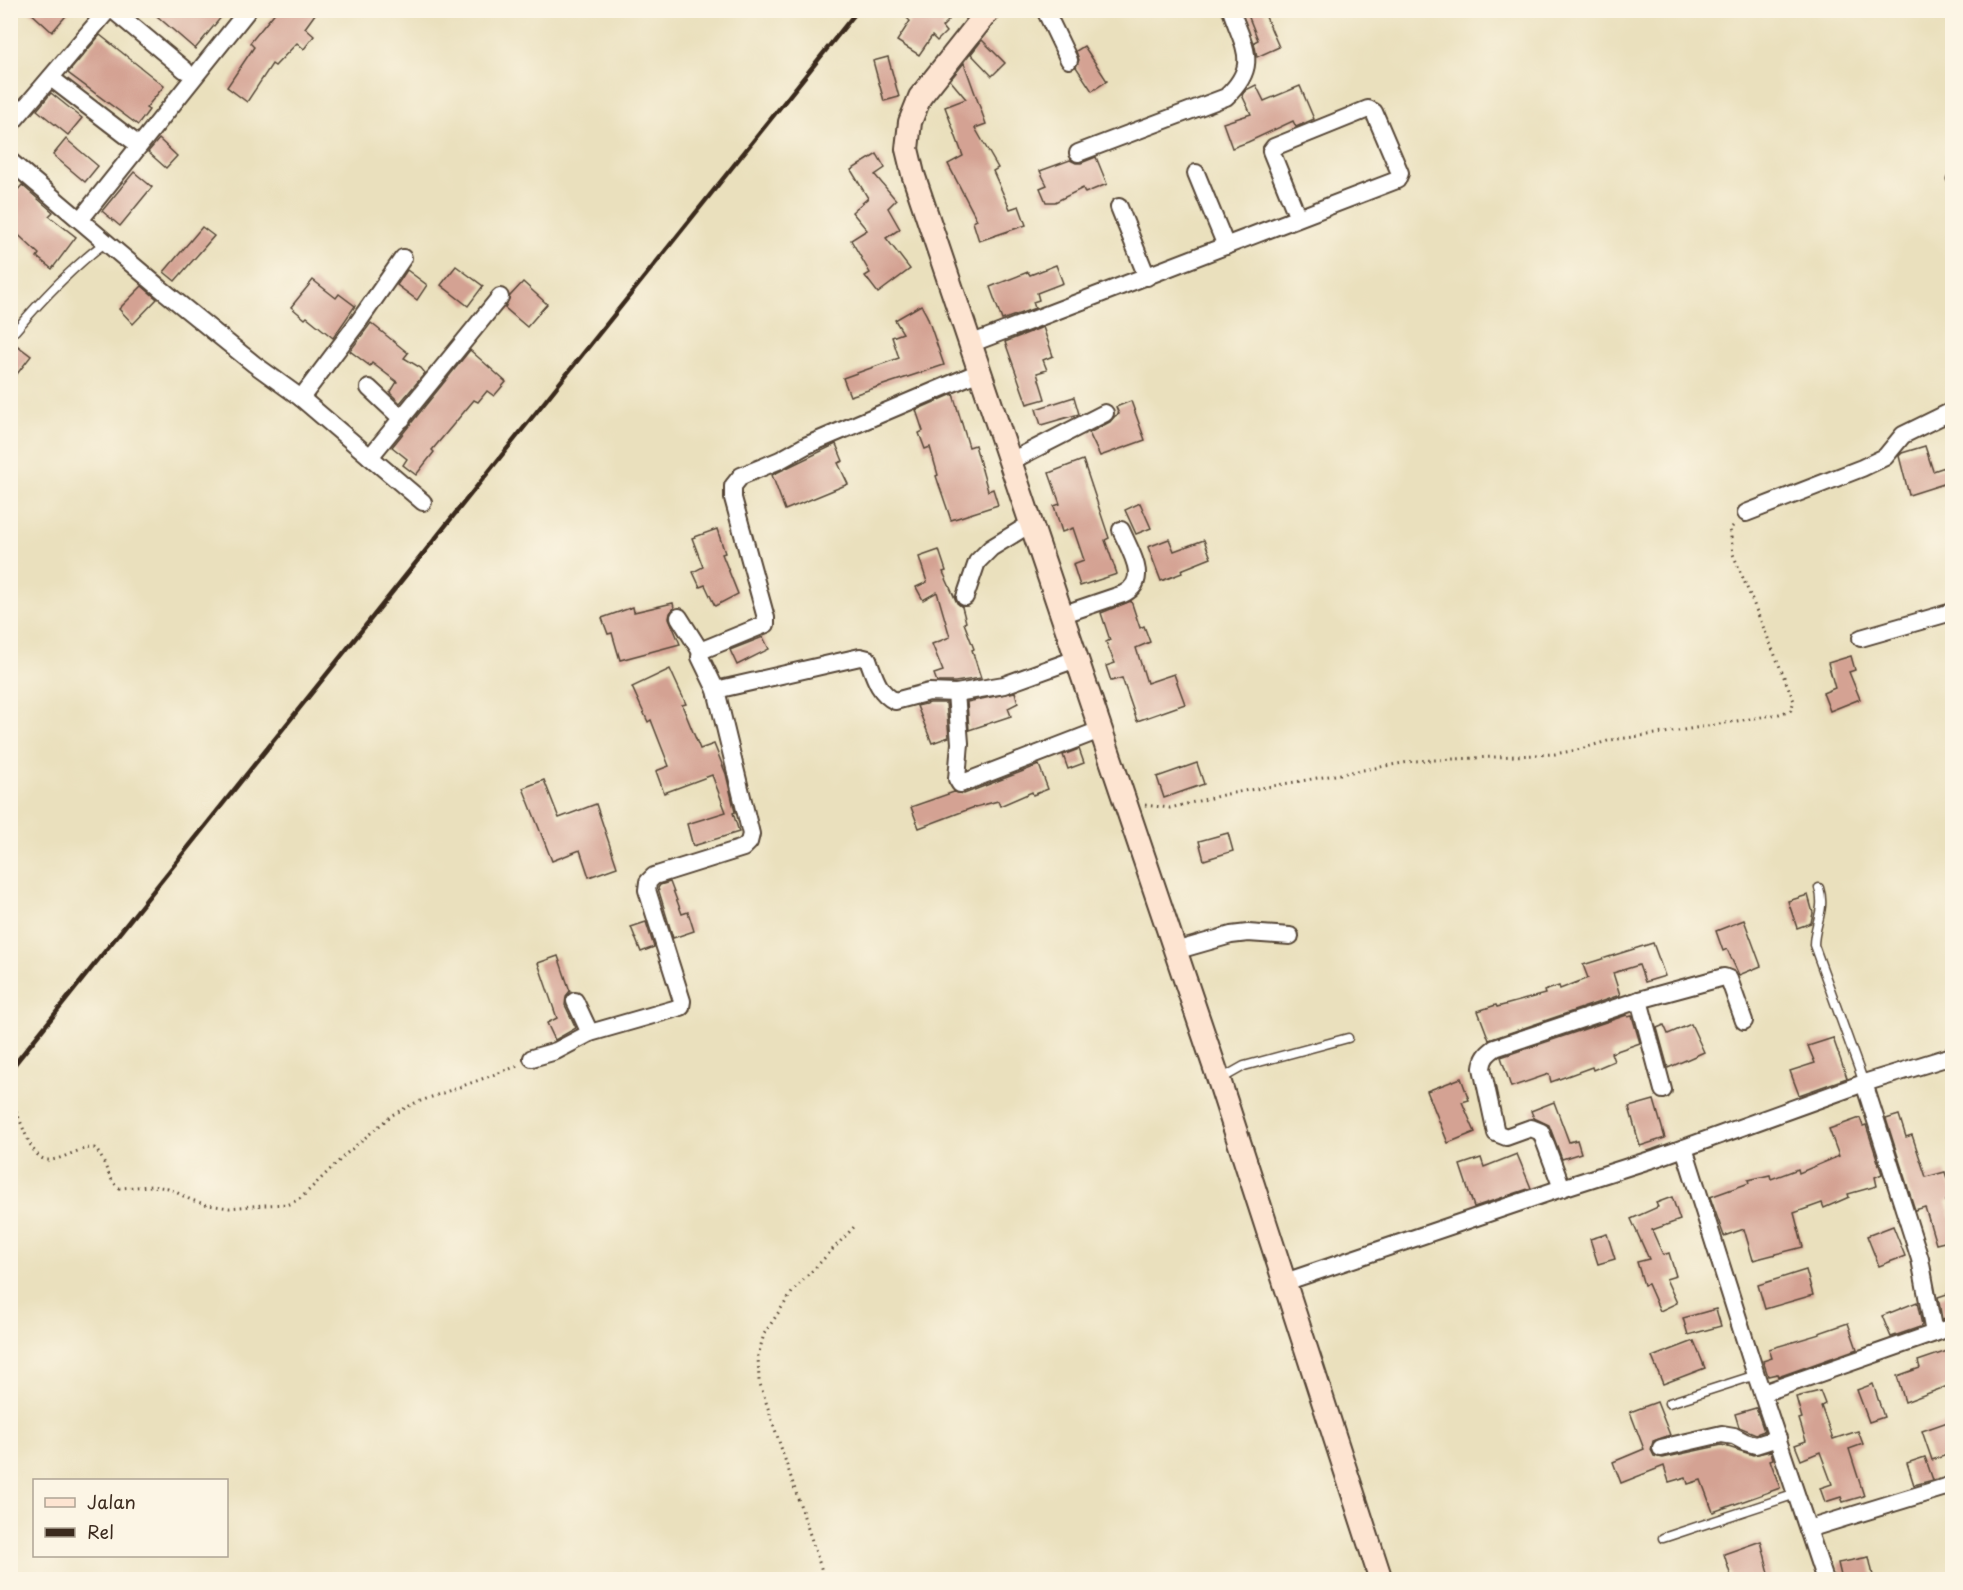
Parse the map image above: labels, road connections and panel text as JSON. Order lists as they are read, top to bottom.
{
  "legend": ["Jalan", "Rel"]
}
